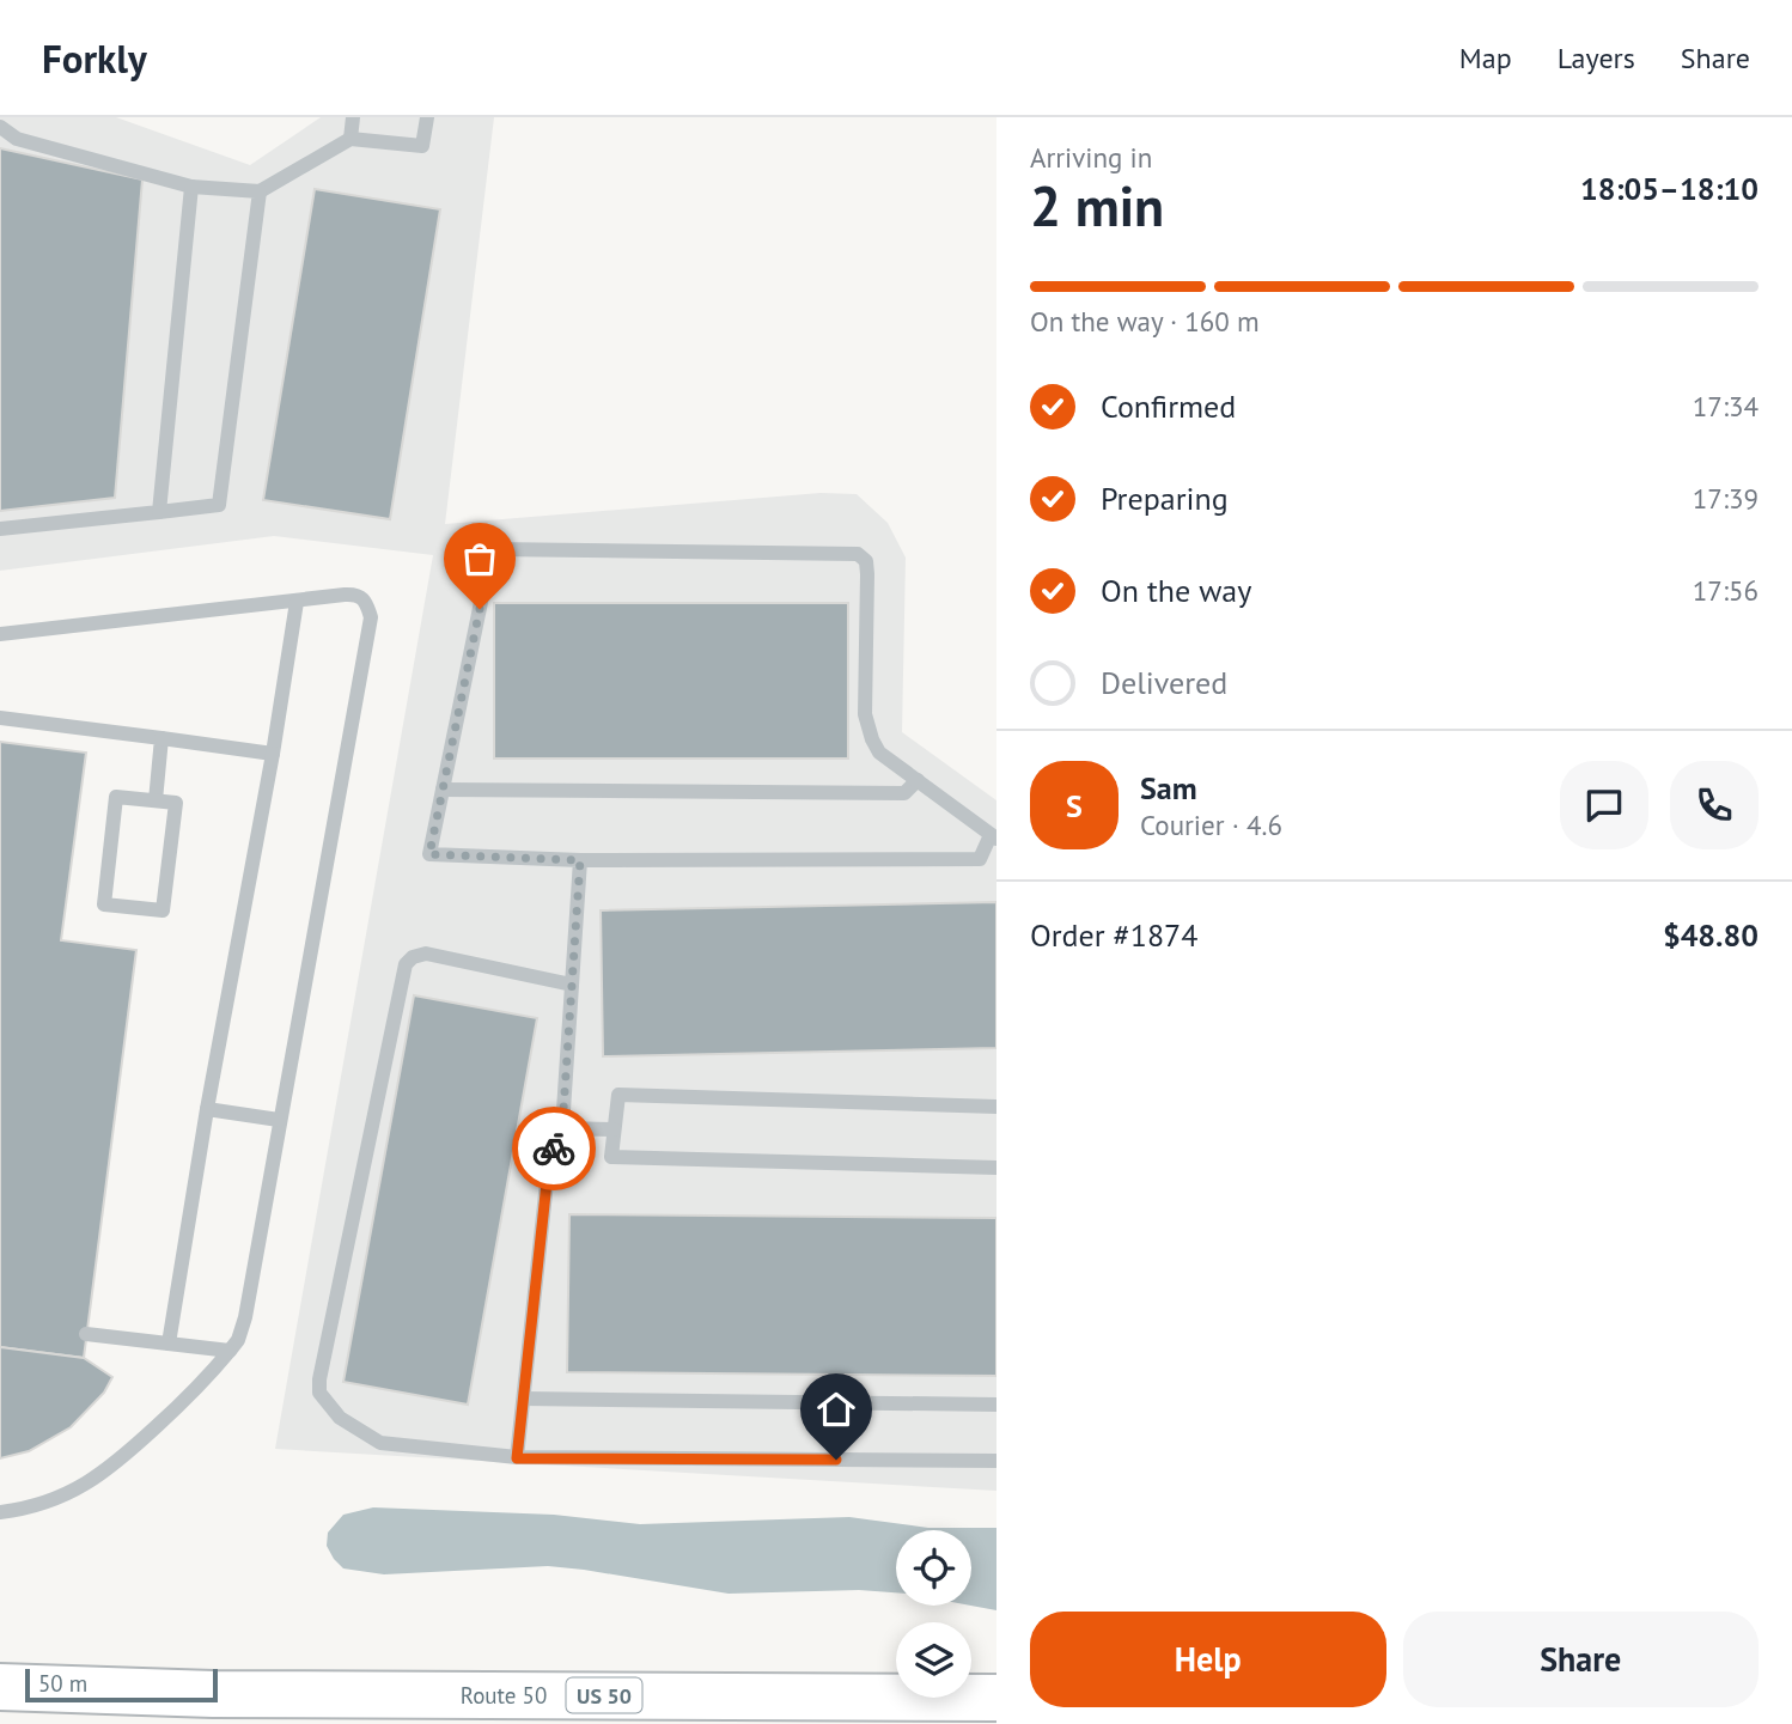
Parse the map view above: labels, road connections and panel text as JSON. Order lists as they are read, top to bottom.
{
  "streets": {
    "highway": ["Route 50", "US 50"]
  },
  "scale_bar": "50 m",
  "page": {
    "header": "Forkly",
    "nav": ["Map", "Layers", "Share"],
    "heading": ["2 min", "Arriving in", "18:05–18:10"],
    "panel": [
      "Sam",
      "Courier · 4.6",
      "Order #1874",
      "$48.80"
    ],
    "bar": "On the way · 160 m",
    "list": [
      ["Confirmed", "17:34"],
      ["Preparing", "17:39"],
      ["On the way", "17:56"],
      "Delivered"
    ],
    "round": "S",
    "buttons": ["Help", "Share"],
    "scale": "50 m"
  }
}
